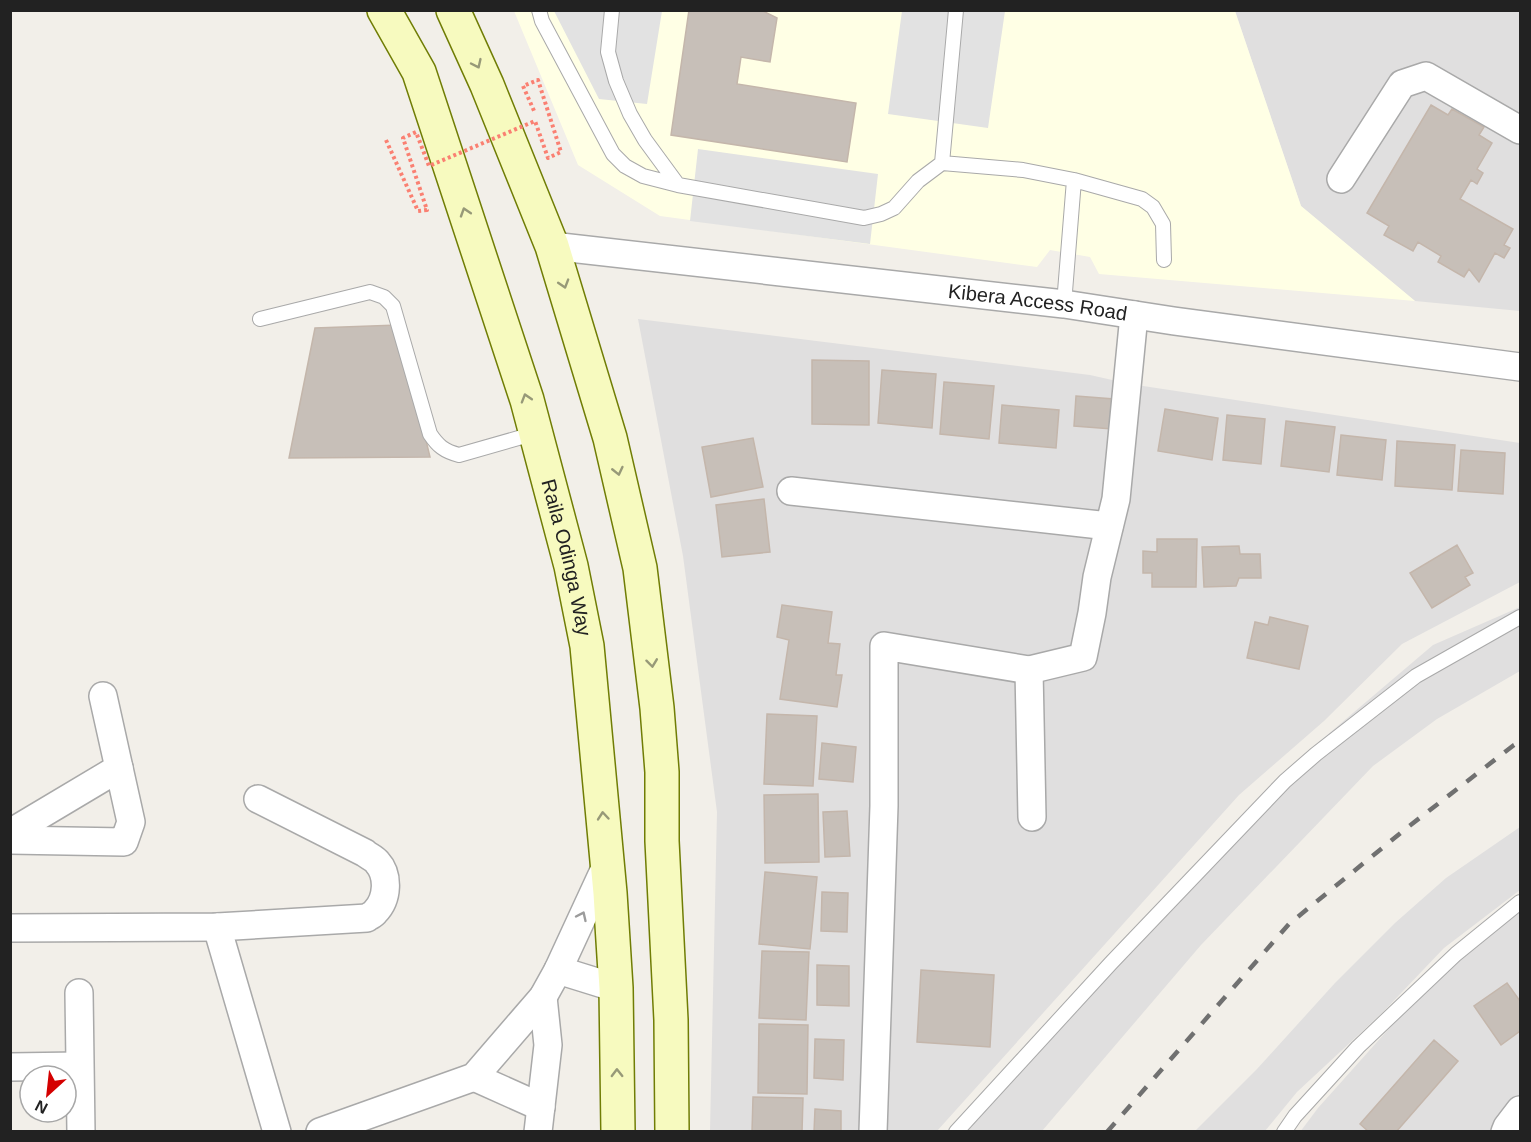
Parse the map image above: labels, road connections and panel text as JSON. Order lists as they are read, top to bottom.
{
  "streets": {
    "main road": ["Raila Odinga Way"],
    "street": ["Kibera Access Road"]
  },
  "north": "bottom left"
}
